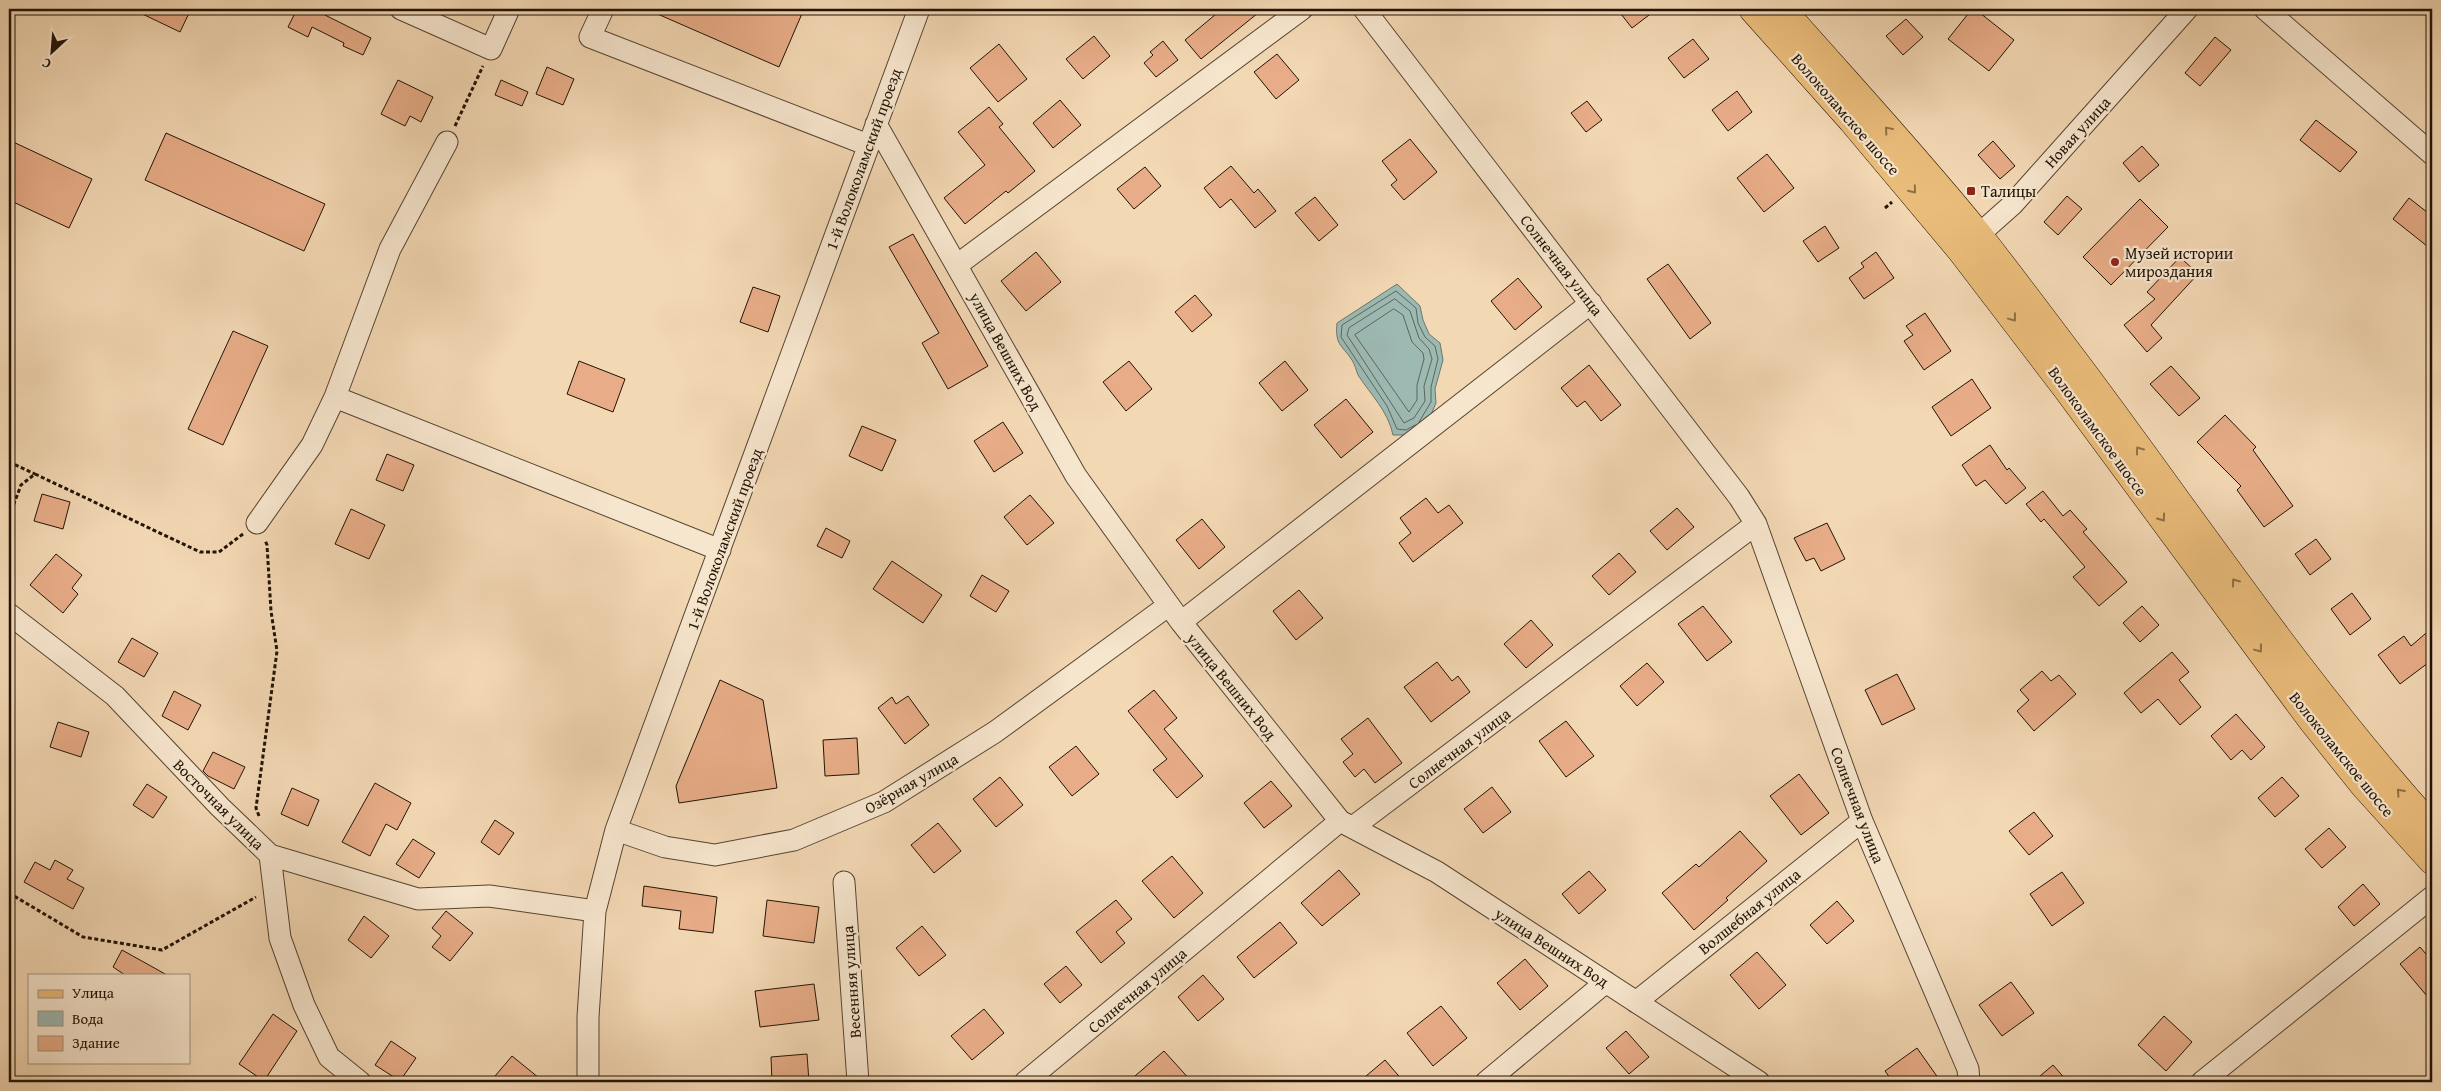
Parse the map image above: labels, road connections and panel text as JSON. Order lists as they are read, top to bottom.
{
  "streets": {
    "main road": ["Волоколамское шоссе"],
    "street": [
      "Новая улица",
      "1-й Волоколамский проезд",
      "Солнечная улица",
      "улица Вешних Вод",
      "Озёрная улица",
      "Восточная улица",
      "Волшебная улица",
      "Весенняя улица"
    ]
  },
  "crossings": [
    ["Волоколамское шоссе", "Новая улица"],
    ["1-й Волоколамский проезд", "улица Вешних Вод"],
    ["1-й Волоколамский проезд", "Озёрная улица"],
    ["1-й Волоколамский проезд", "Восточная улица"],
    ["Солнечная улица", "улица Вешних Вод"],
    ["Солнечная улица", "Озёрная улица"],
    ["Солнечная улица", "Волшебная улица"],
    ["улица Вешних Вод", "Озёрная улица"],
    ["улица Вешних Вод", "Волшебная улица"]
  ],
  "places": {
    "transit": ["Талицы"],
    "other": ["Музей истории мироздания"]
  },
  "legend": ["Улица", "Вода", "Здание"],
  "north": "bottom left"
}
